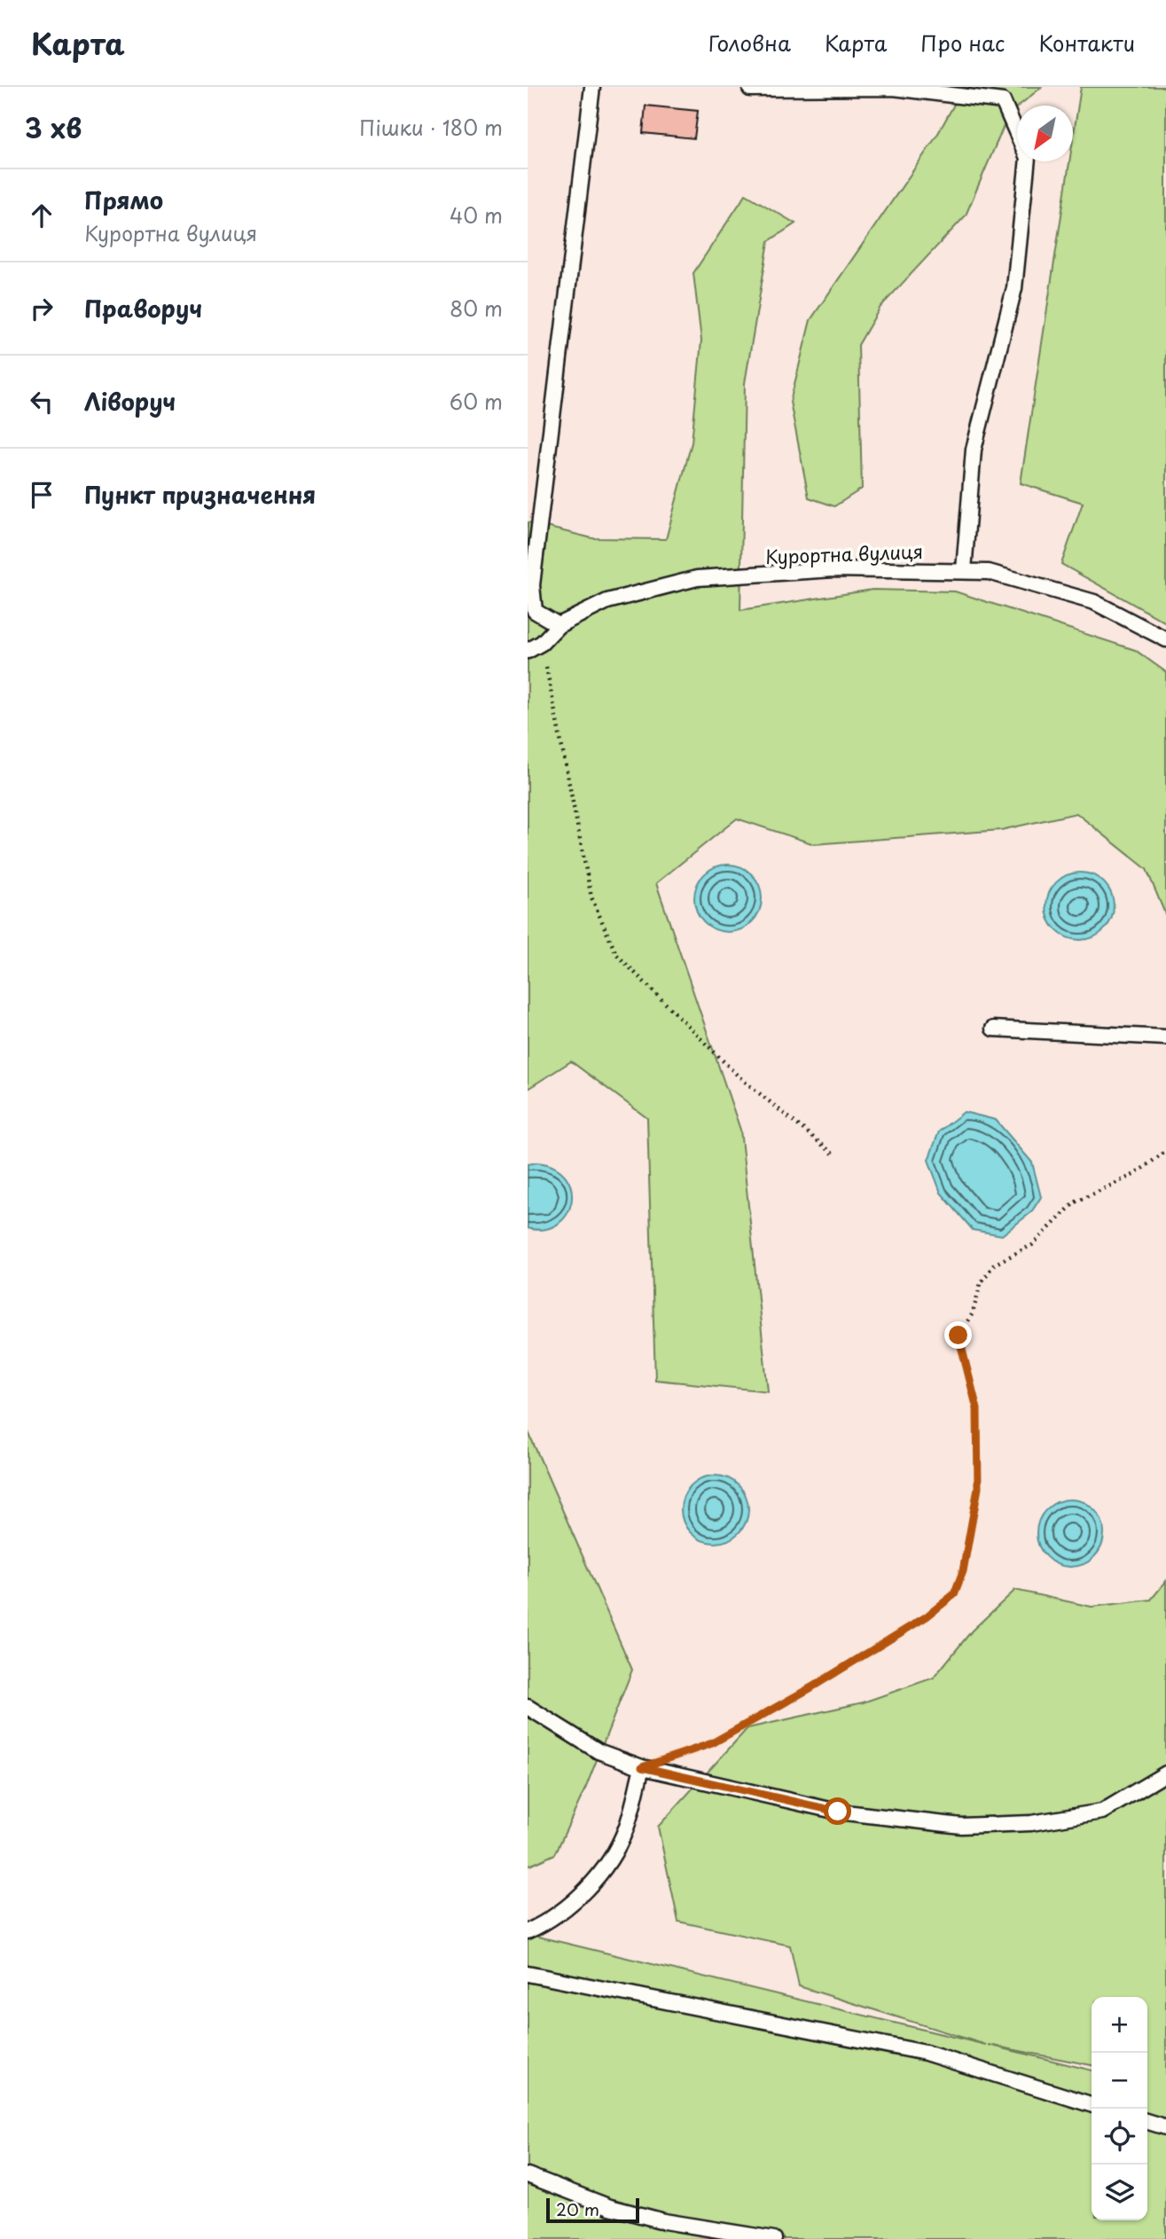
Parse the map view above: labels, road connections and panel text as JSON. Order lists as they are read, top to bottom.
{
  "streets": {
    "lane": ["Курортна вулиця"]
  },
  "scale_bar": "20 m",
  "north": "bottom left",
  "page": {
    "header": "Карта",
    "nav": [
      "Головна",
      "Карта",
      "Про нас",
      "Контакти"
    ],
    "heading": ["3 хв", "Пішки · 180 m"],
    "list": [
      ["Прямо", "Курортна вулиця", "40 m"],
      ["Праворуч", "80 m"],
      ["Ліворуч", "60 m"],
      "Пункт призначення"
    ],
    "map_buttons": ["+", "−"],
    "scale": "20 m"
  }
}
